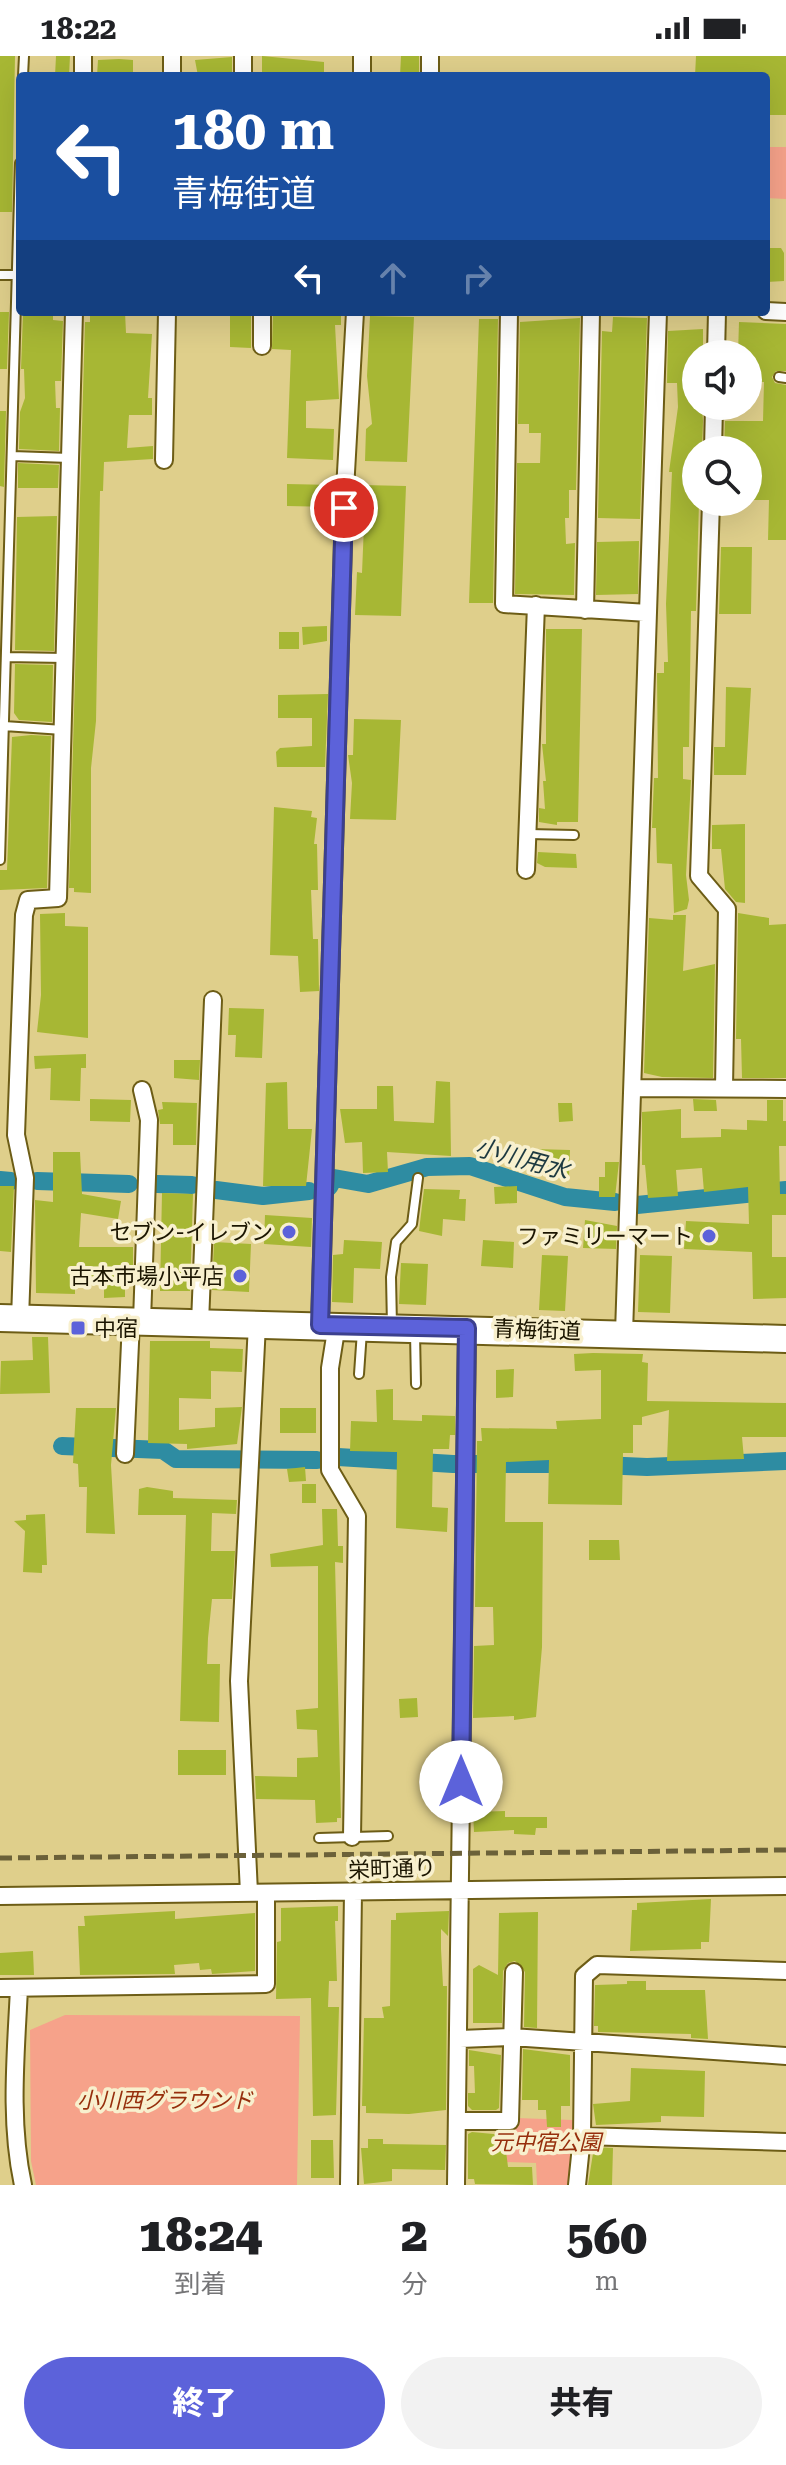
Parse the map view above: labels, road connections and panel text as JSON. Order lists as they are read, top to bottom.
{
  "streets": {
    "main road": ["青梅街道"],
    "street": ["栄町通り"]
  },
  "water": ["小川用水"],
  "parks": ["小川西グラウンド", "元中宿公園"],
  "places": {
    "other": ["セブン-イレブン", "ファミリーマート", "古本市場小平店"],
    "transit": ["中宿"]
  },
  "page": {
    "status": "18:22",
    "turn": ["180 m", "青梅街道"],
    "eta": [
      "18:24",
      "到着",
      "2",
      "分",
      "560",
      "m"
    ],
    "buttons": ["終了", "共有"]
  }
}
